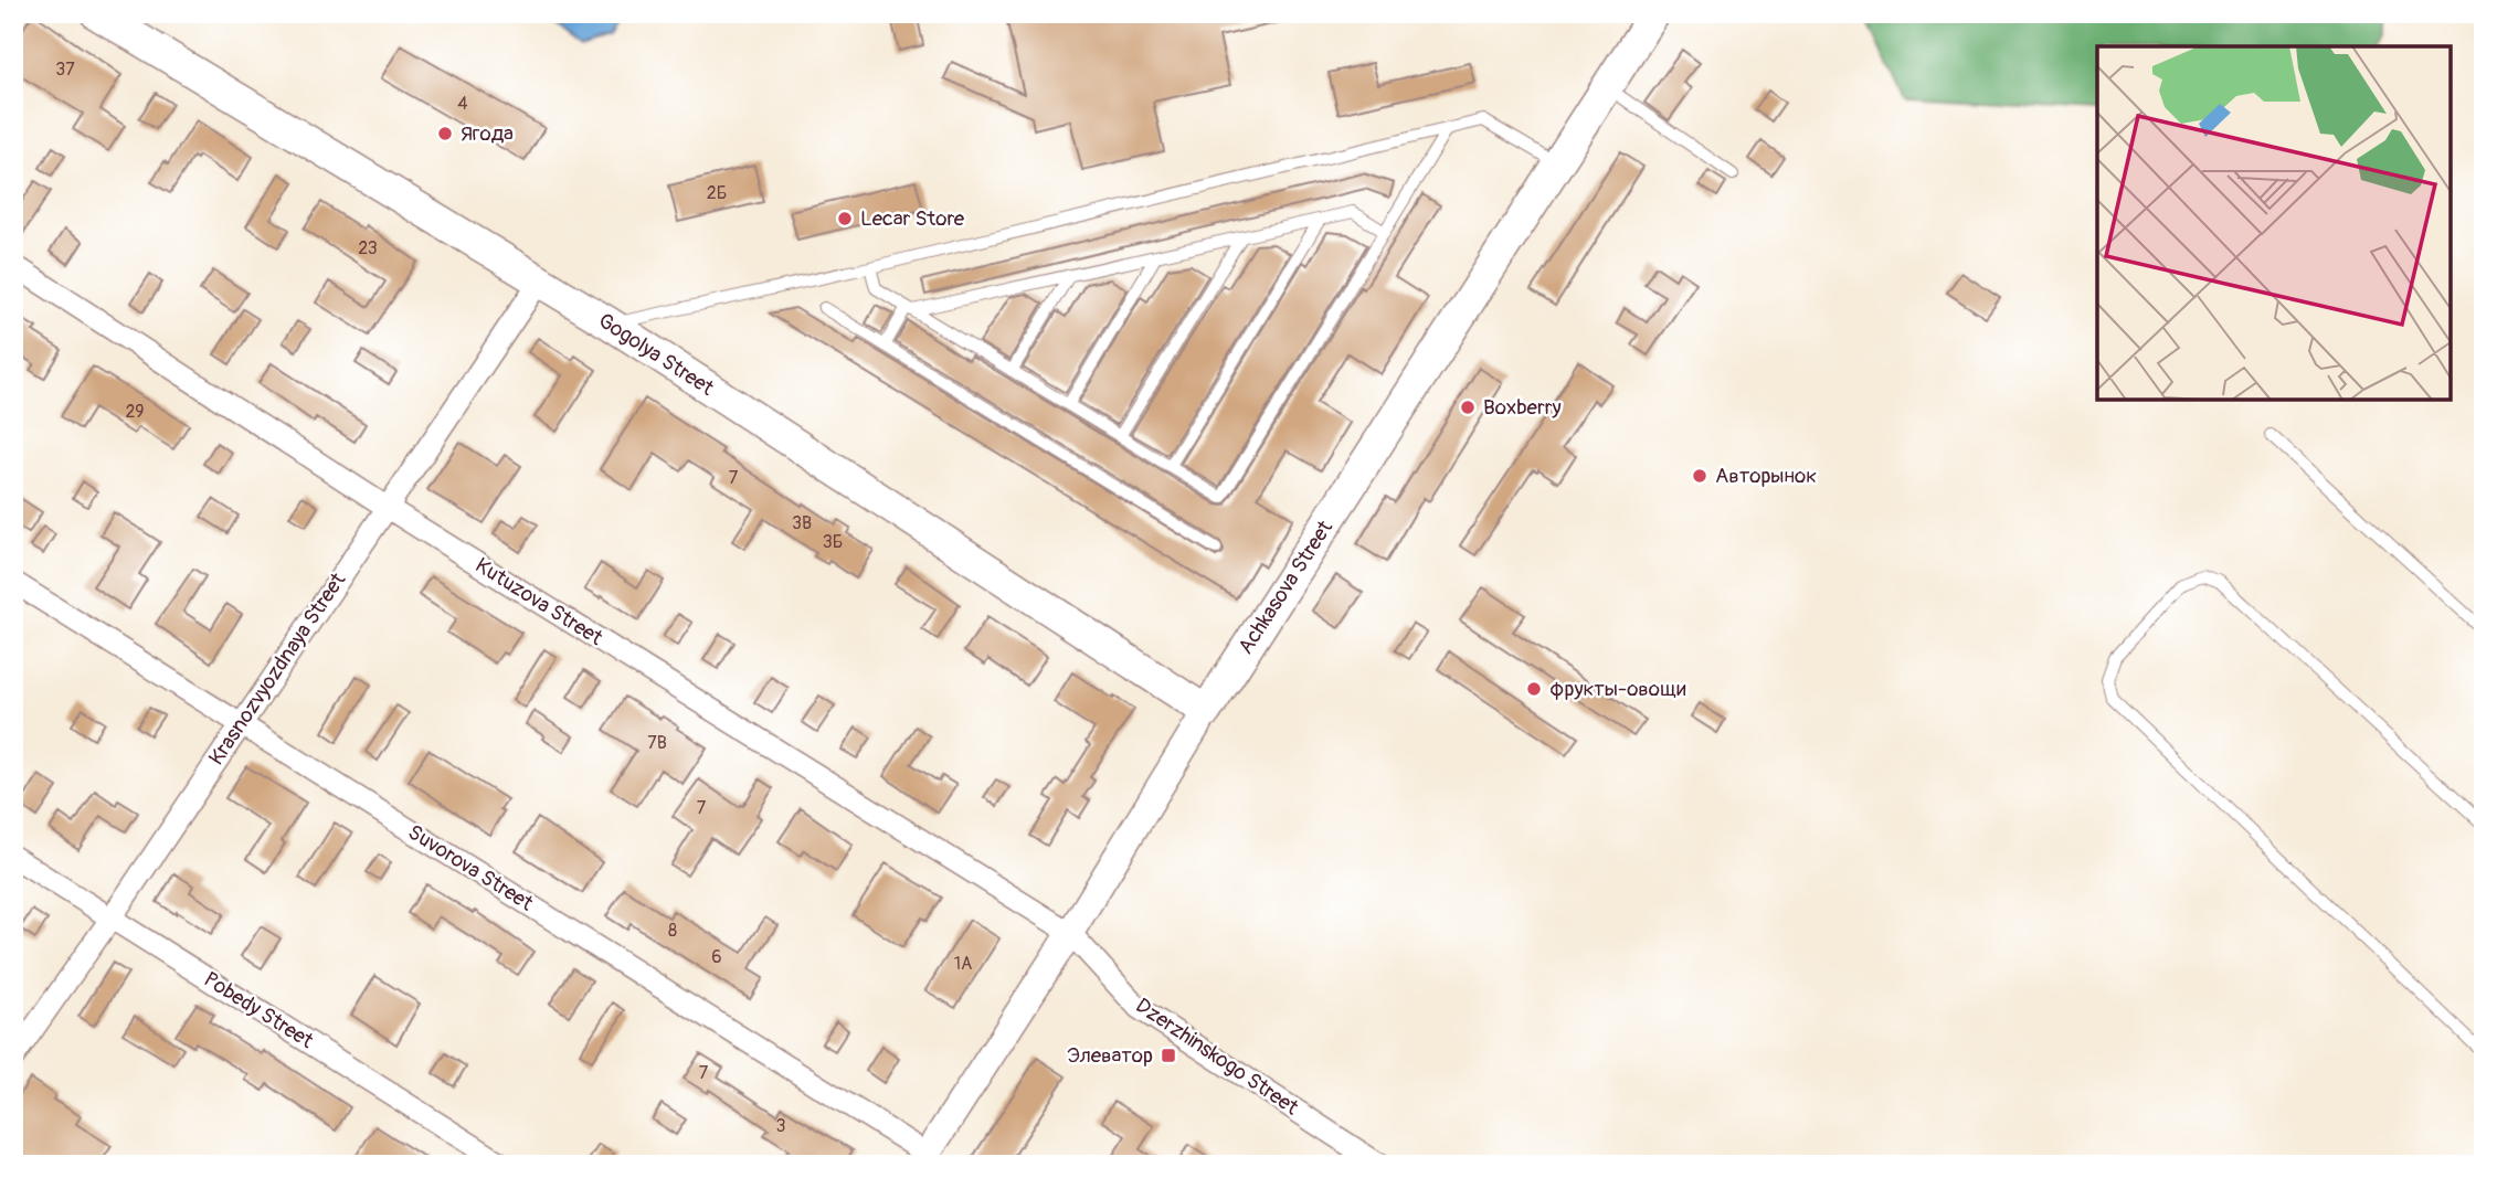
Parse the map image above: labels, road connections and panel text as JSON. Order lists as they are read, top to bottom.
{
  "streets": {
    "main road": ["Gogolya Street", "Achkasova Street"],
    "street": [
      "Kutuzova Street",
      "Krasnozvyozdnaya Street",
      "Suvorova Street",
      "Pobedy Street",
      "Dzerzhinskogo Street"
    ]
  },
  "crossings": [
    ["Gogolya Street", "Achkasova Street"],
    ["Gogolya Street", "Krasnozvyozdnaya Street"],
    ["Achkasova Street", "Kutuzova Street"],
    ["Achkasova Street", "Suvorova Street"],
    ["Achkasova Street", "Dzerzhinskogo Street"],
    ["Kutuzova Street", "Krasnozvyozdnaya Street"],
    ["Kutuzova Street", "Dzerzhinskogo Street"],
    ["Krasnozvyozdnaya Street", "Suvorova Street"],
    ["Krasnozvyozdnaya Street", "Pobedy Street"]
  ],
  "places": {
    "other": [
      "Ягода",
      "Lecar Store",
      "Boxberry",
      "Авторынок",
      "фрукты-овощи"
    ],
    "transit": ["Элеватор"]
  },
  "house_numbers": [
    "37",
    "4",
    "2Б",
    "23",
    "29",
    "7",
    "3В",
    "3Б",
    "7В",
    "7",
    "8",
    "6",
    "1А",
    "7",
    "3"
  ]
}
